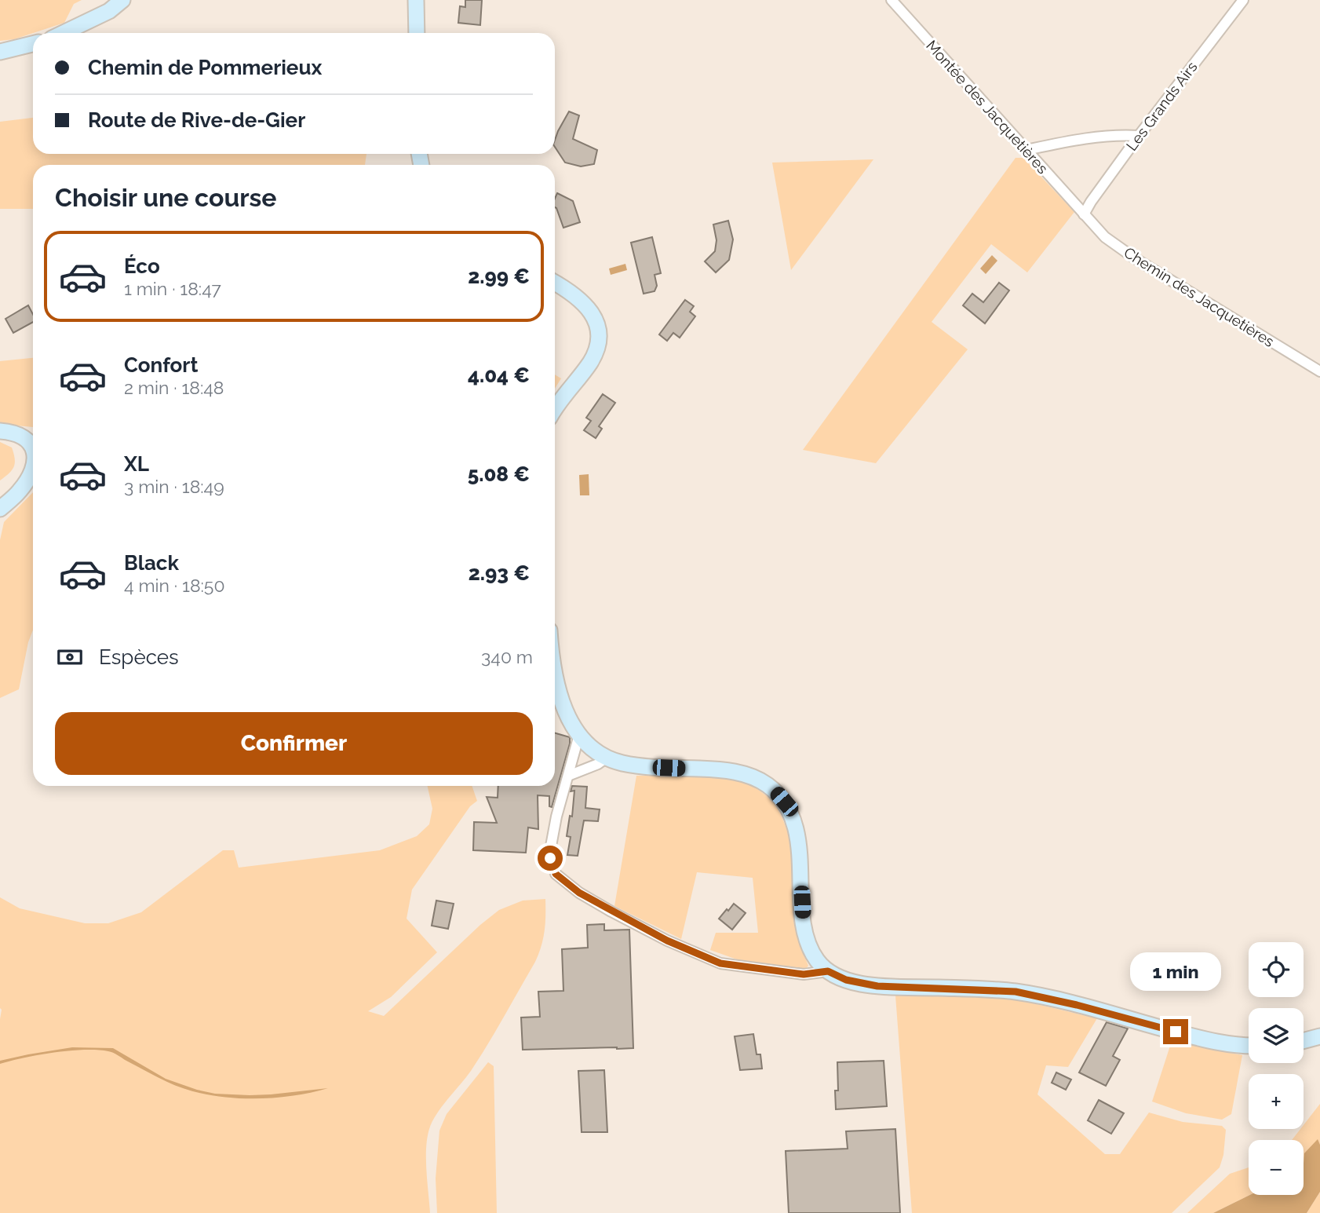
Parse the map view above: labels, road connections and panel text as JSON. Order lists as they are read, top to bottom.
{
  "streets": {
    "street": ["Les Grands Airs", "Montée des Jacquetières", "Chemin des Jacquetières"]
  },
  "crossings": [
    ["Les Grands Airs", "Montée des Jacquetières"],
    ["Les Grands Airs", "Chemin des Jacquetières"],
    ["Montée des Jacquetières", "Chemin des Jacquetières"]
  ],
  "page": {
    "banner": ["Chemin de Pommerieux", "Route de Rive-de-Gier"],
    "heading": "Choisir une course",
    "list": [
      {
        "name": "Éco",
        "note": "1 min · 18:47",
        "value": "2.99 €"
      },
      {
        "name": "Confort",
        "note": "2 min · 18:48",
        "value": "4.04 €"
      },
      {
        "name": "XL",
        "note": "3 min · 18:49",
        "value": "5.08 €"
      },
      {
        "name": "Black",
        "note": "4 min · 18:50",
        "value": "2.93 €"
      }
    ],
    "pay": ["Espèces", "340 m"],
    "buttons": "Confirmer",
    "map_buttons": ["+", "−"],
    "bubble": "1 min"
  }
}
